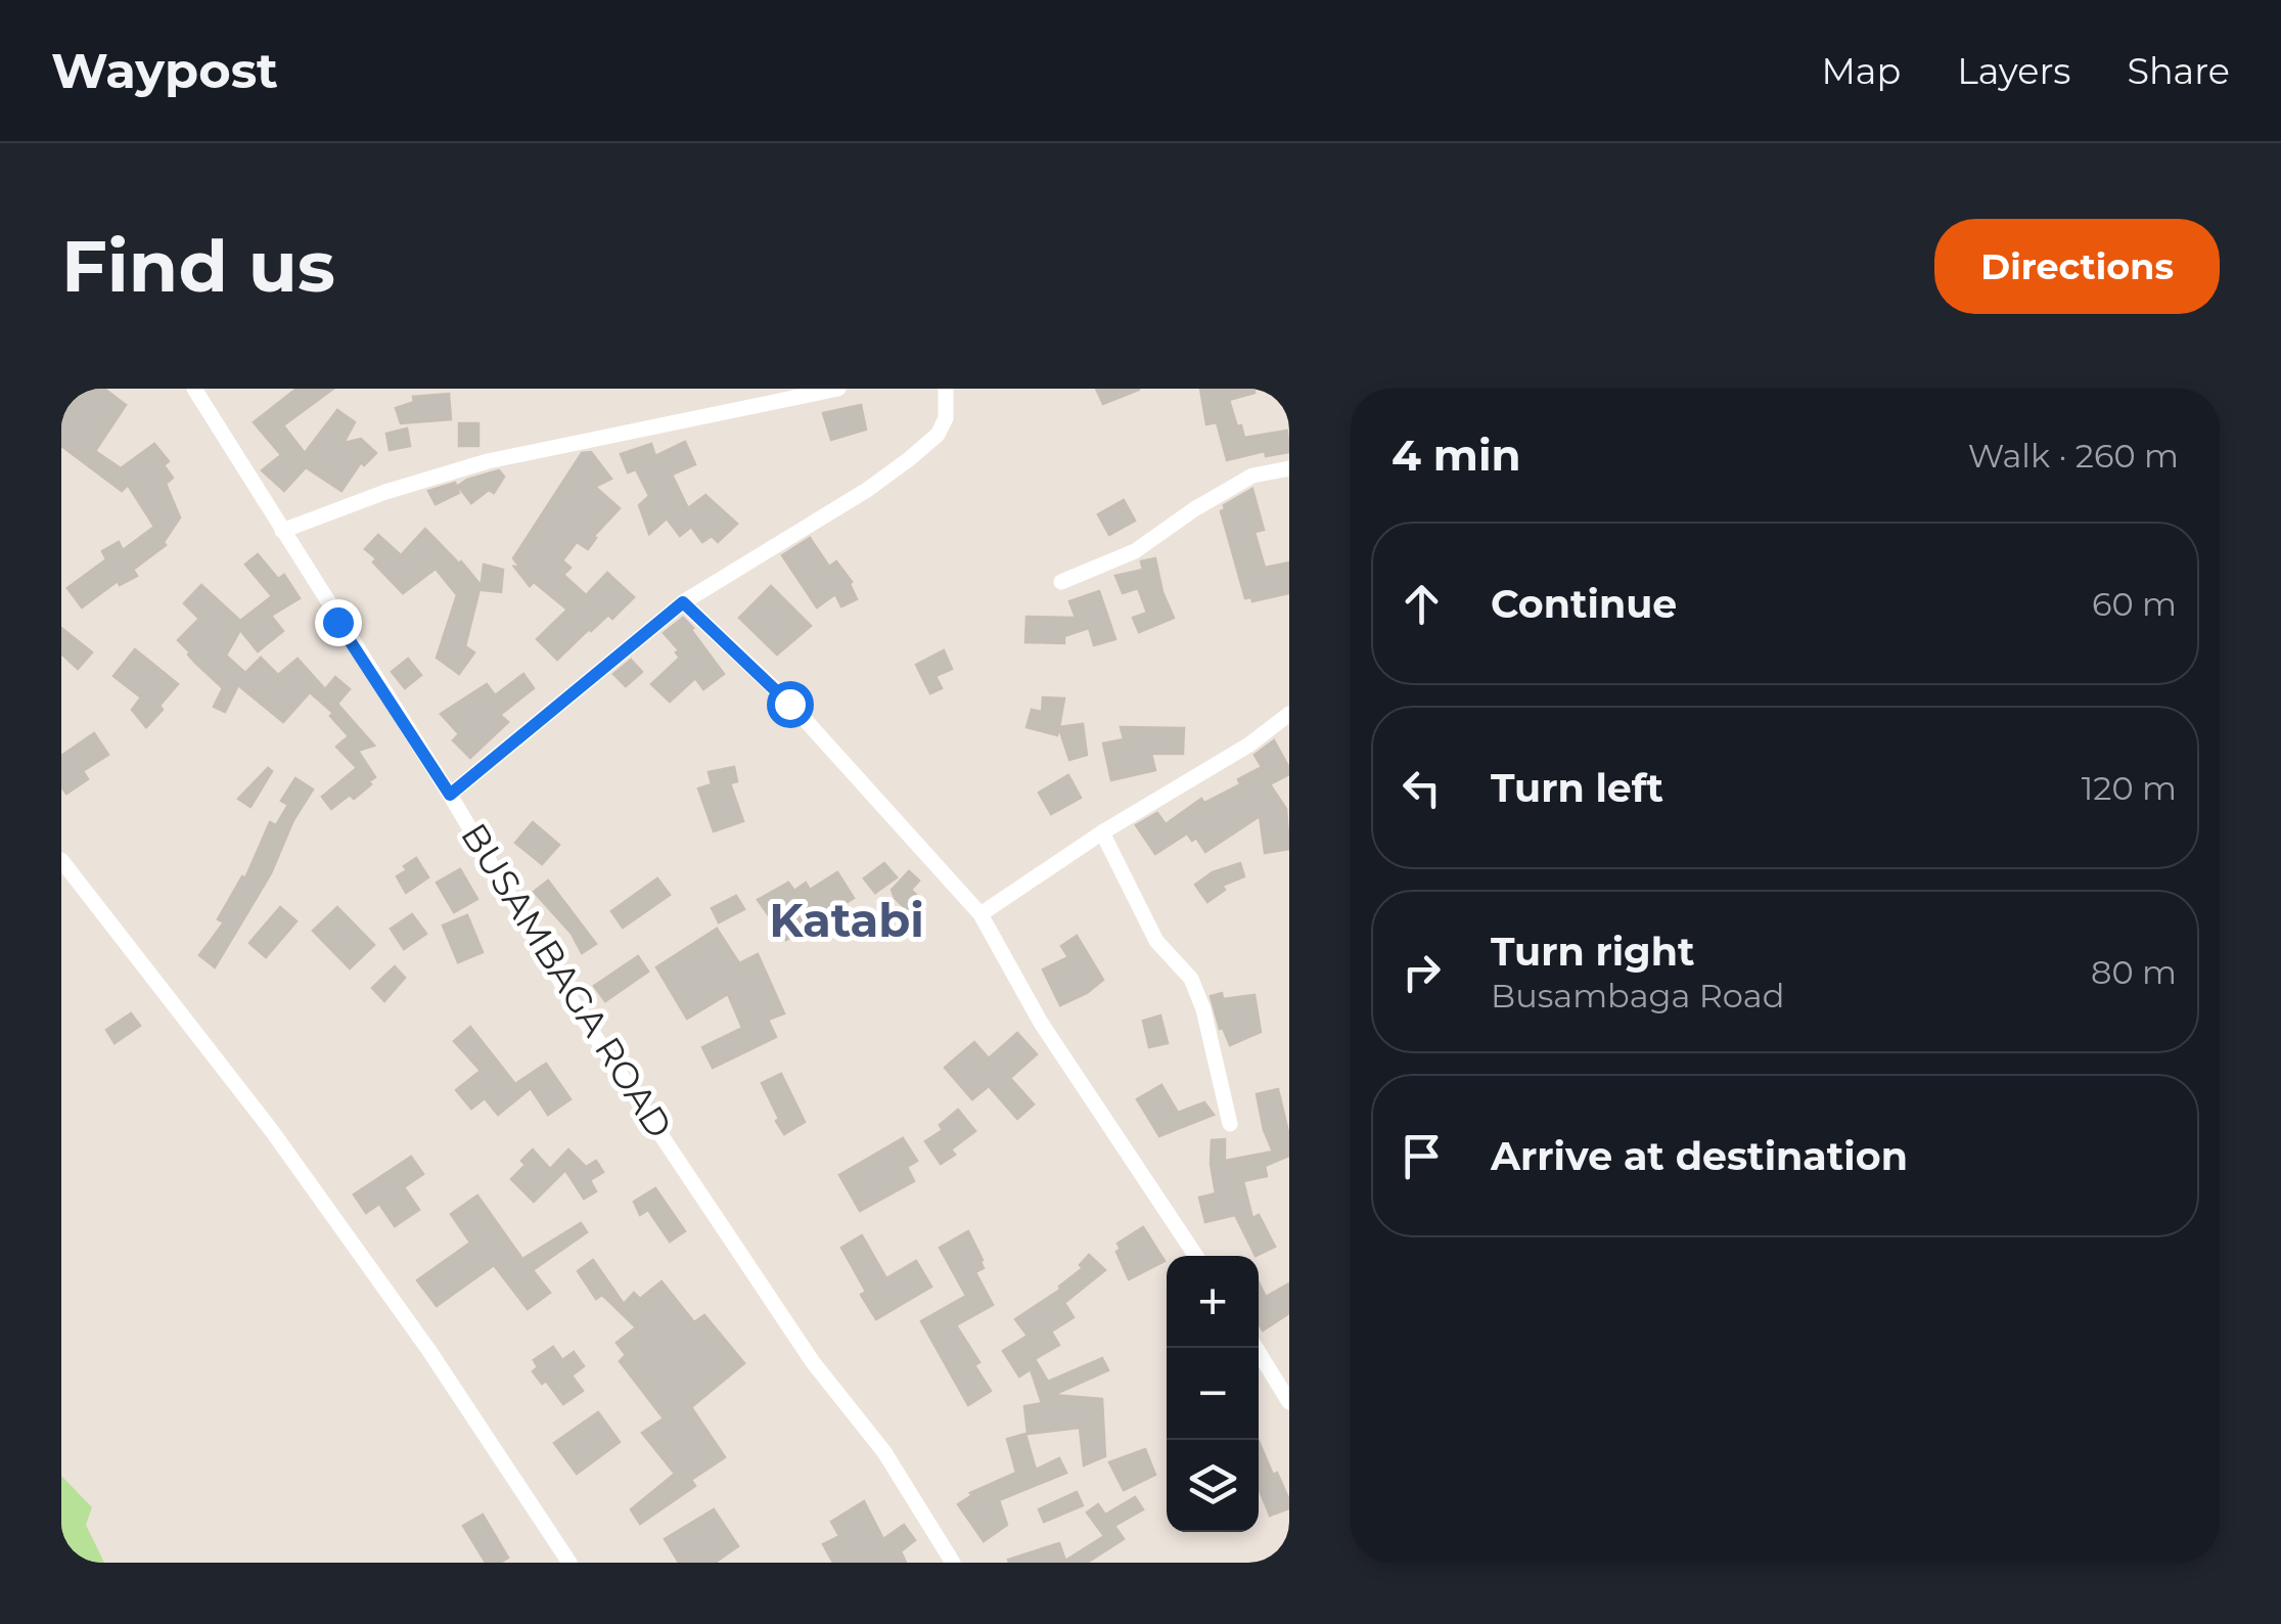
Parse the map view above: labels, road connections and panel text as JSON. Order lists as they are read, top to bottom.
{
  "streets": {
    "street": ["BUSAMBAGA ROAD"]
  },
  "districts": ["Katabi"],
  "page": {
    "header": "Waypost",
    "nav": ["Map", "Layers", "Share"],
    "buttons": "Directions",
    "title": "Find us",
    "heading": ["4 min", "Walk · 260 m"],
    "list": [
      ["Continue", "60 m"],
      ["Turn left", "120 m"],
      ["Turn right", "Busambaga Road", "80 m"],
      "Arrive at destination"
    ],
    "map_buttons": ["+", "−"]
  }
}
